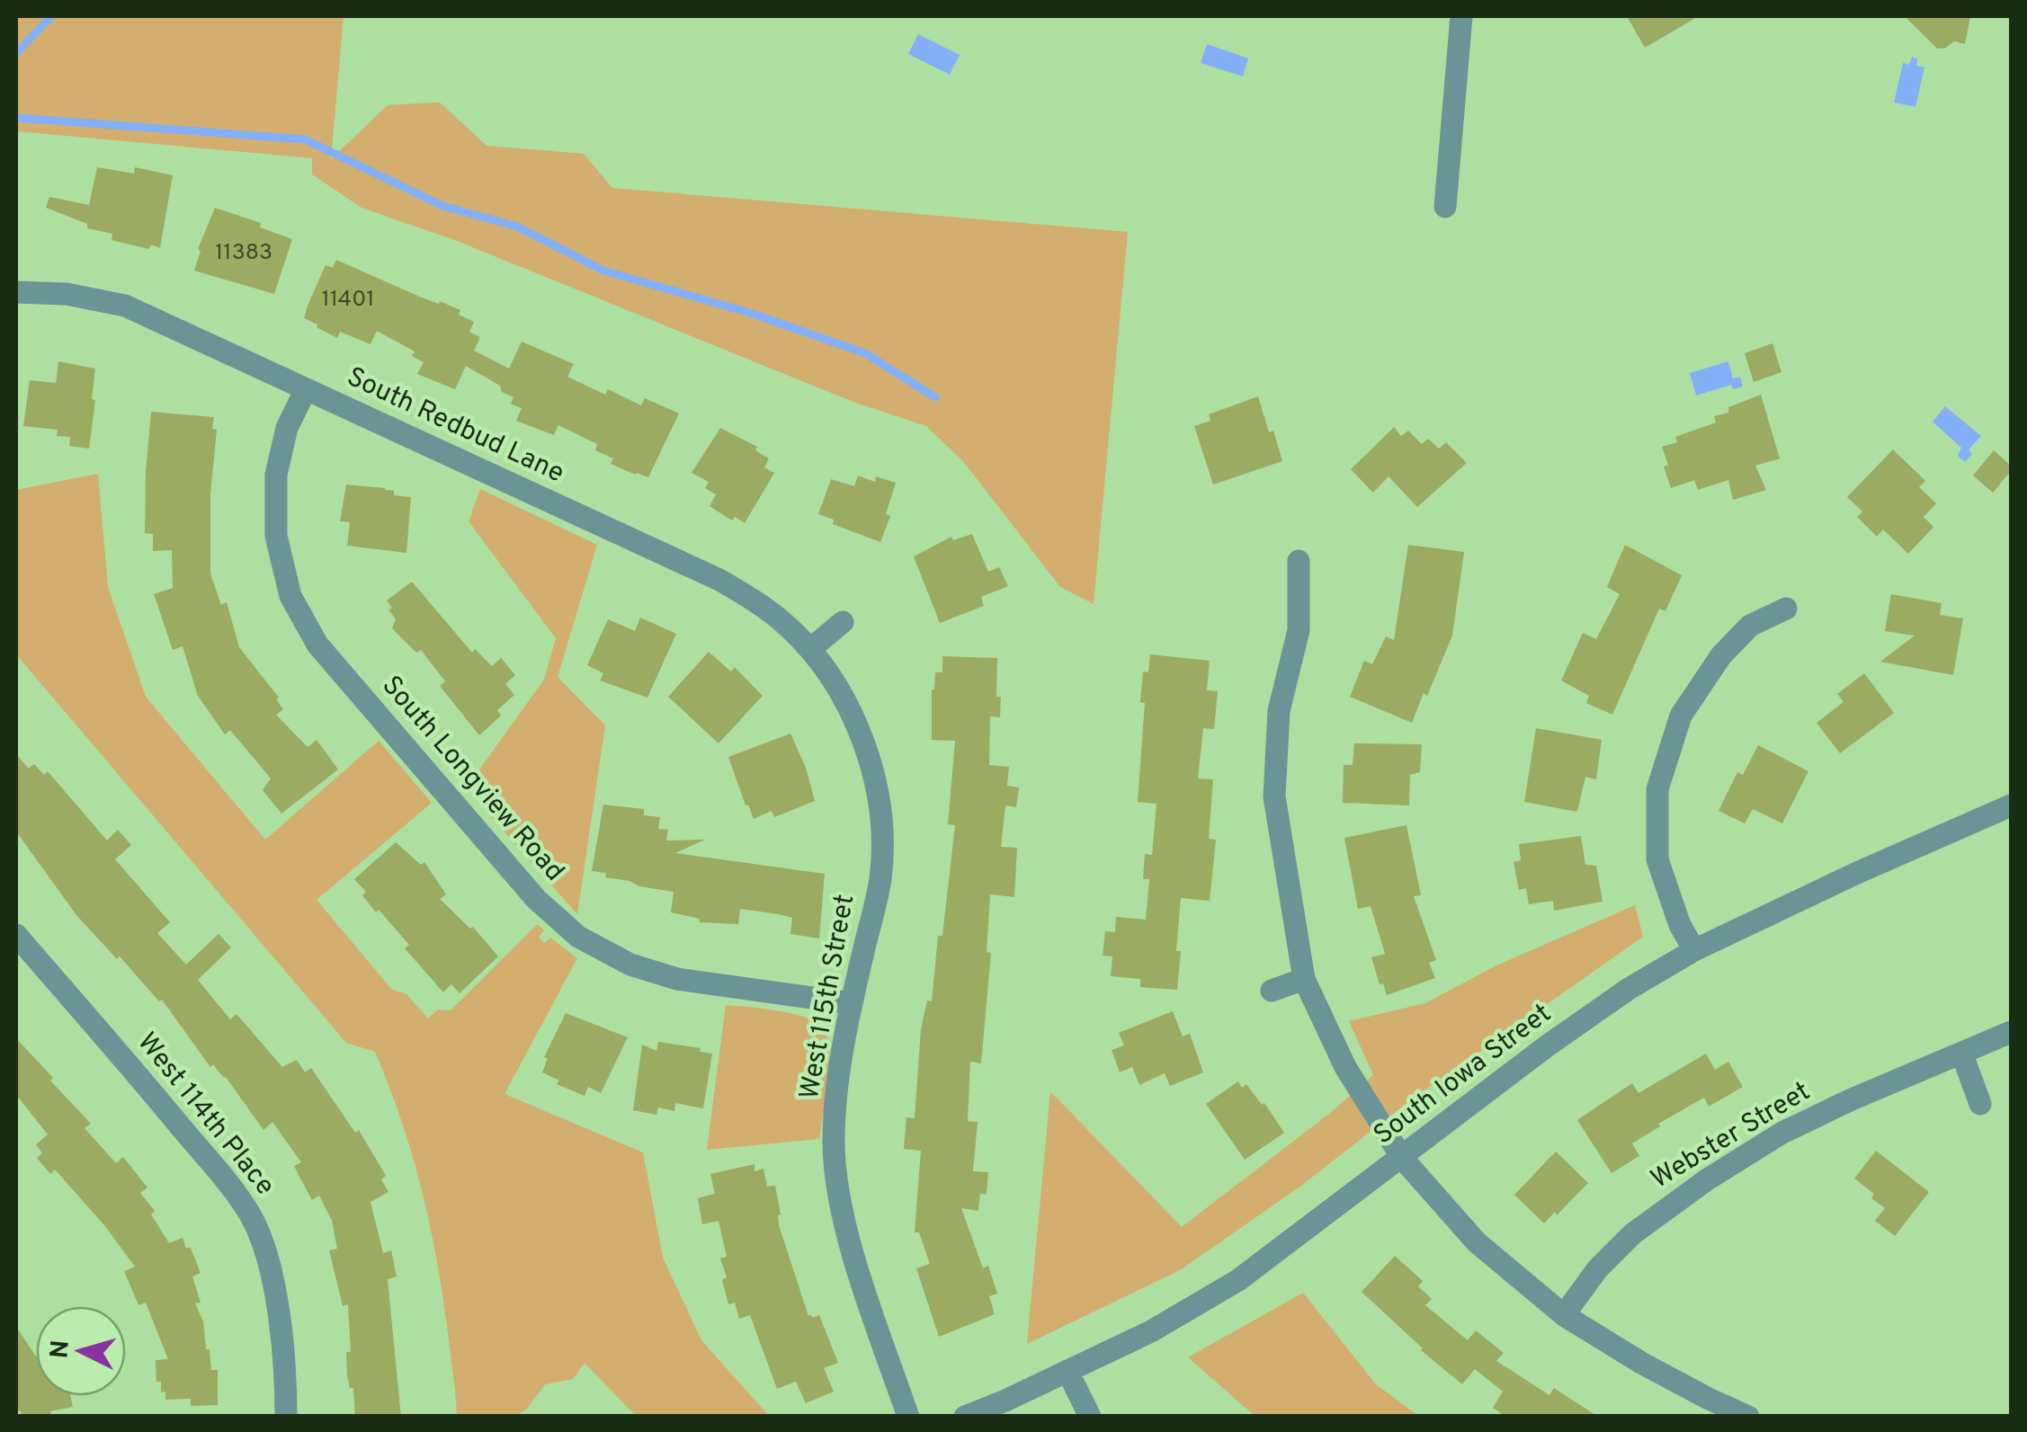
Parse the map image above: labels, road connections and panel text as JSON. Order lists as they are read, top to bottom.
{
  "streets": {
    "street": [
      "South Redbud Lane",
      "South Longview Road",
      "West 115th Street",
      "South Iowa Street",
      "West 114th Place",
      "Webster Street"
    ]
  },
  "crossings": [
    ["South Redbud Lane", "South Longview Road"],
    ["South Redbud Lane", "West 115th Street"],
    ["South Longview Road", "West 115th Street"]
  ],
  "house_numbers": ["11383", "11401"],
  "north": "left"
}
